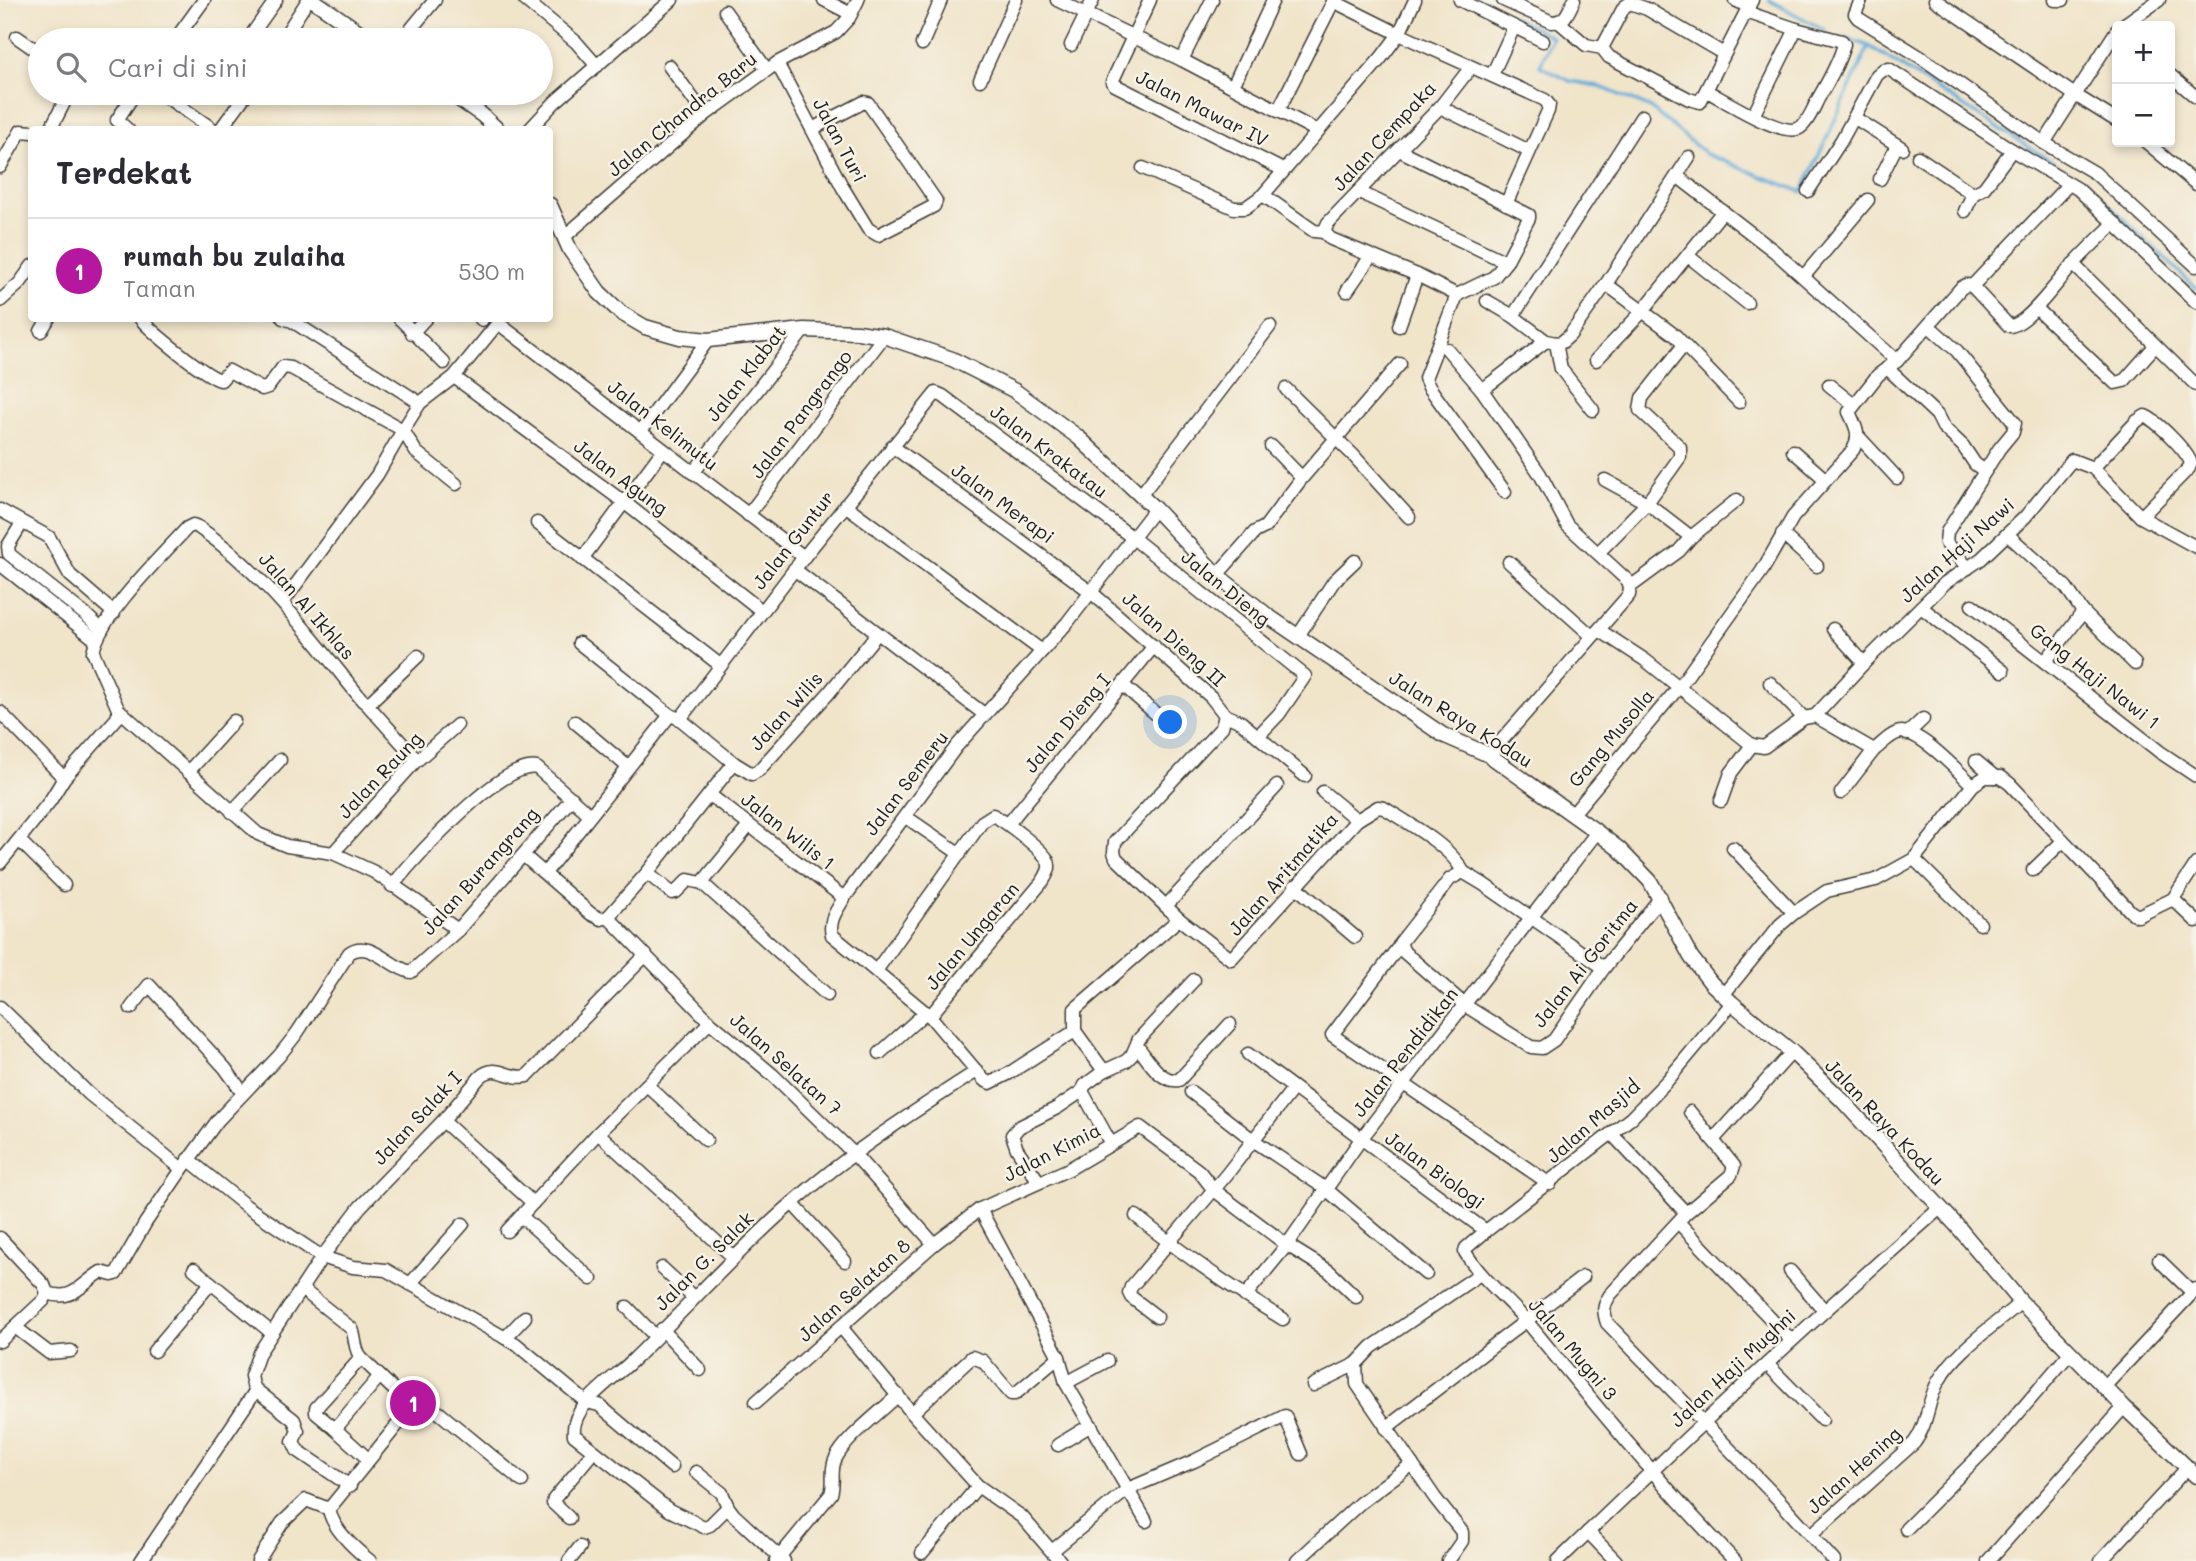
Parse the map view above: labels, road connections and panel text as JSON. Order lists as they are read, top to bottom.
{
  "streets": {
    "street": [
      "Jalan Mawar IV",
      "Jalan Chandra Baru",
      "Jalan Cempaka",
      "Jalan Turi",
      "Jalan Klabat",
      "Jalan Pangrango",
      "Jalan Kelimutu",
      "Jalan Krakatau",
      "Jalan Agung",
      "Jalan Merapi",
      "Jalan Guntur",
      "Jalan Haji Nawi",
      "Jalan Dieng",
      "Jalan Al Ikhlas",
      "Jalan Dieng II",
      "Gang Haji Nawi 1",
      "Jalan Wilis",
      "Jalan Raya Kodau",
      "Jalan Dieng I",
      "Gang Musolla",
      "Jalan Raung",
      "Jalan Semeru",
      "Jalan Wilis 1",
      "Jalan Burangrang",
      "Jalan Aritmatika",
      "Jalan Ungaran",
      "Jalan Ai Goritma",
      "Jalan Pendidikan",
      "Jalan Selatan 7",
      "Jalan Salak I",
      "Jalan Masjid",
      "Jalan Kimia",
      "Jalan Biologi",
      "Jalan G. Salak",
      "Jalan Selatan 8",
      "Jalan Mugni 3",
      "Jalan Haji Mughni",
      "Jalan Hening"
    ]
  },
  "crossings": [
    ["Jalan Chandra Baru", "Jalan Turi"],
    ["Jalan Chandra Baru", "Jalan Raya Kodau"],
    ["Jalan Klabat", "Jalan Kelimutu"],
    ["Jalan Klabat", "Jalan Raya Kodau"],
    ["Jalan Pangrango", "Jalan Kelimutu"],
    ["Jalan Pangrango", "Jalan Raya Kodau"],
    ["Jalan Kelimutu", "Jalan Agung"],
    ["Jalan Kelimutu", "Jalan Guntur"],
    ["Jalan Krakatau", "Jalan Guntur"],
    ["Jalan Krakatau", "Jalan Dieng"],
    ["Jalan Krakatau", "Jalan Semeru"],
    ["Jalan Agung", "Jalan Guntur"],
    ["Jalan Merapi", "Jalan Guntur"],
    ["Jalan Merapi", "Jalan Dieng II"],
    ["Jalan Merapi", "Jalan Semeru"],
    ["Jalan Guntur", "Jalan Wilis"],
    ["Jalan Guntur", "Jalan Selatan 7"],
    ["Jalan Dieng", "Jalan Semeru"],
    ["Jalan Al Ikhlas", "Jalan Raung"],
    ["Jalan Dieng II", "Jalan Dieng I"],
    ["Jalan Dieng II", "Jalan Semeru"],
    ["Jalan Dieng II", "Jalan Aritmatika"],
    ["Jalan Raya Kodau", "Gang Musolla"],
    ["Jalan Raya Kodau", "Jalan Semeru"],
    ["Jalan Raya Kodau", "Jalan Ai Goritma"],
    ["Jalan Raya Kodau", "Jalan Pendidikan"],
    ["Jalan Raya Kodau", "Jalan Masjid"],
    ["Jalan Raya Kodau", "Jalan Haji Mughni"],
    ["Jalan Raya Kodau", "Jalan Hening"],
    ["Jalan Dieng I", "Jalan Ungaran"],
    ["Jalan Semeru", "Jalan Wilis 1"],
    ["Jalan Semeru", "Jalan Ungaran"],
    ["Jalan Semeru", "Jalan G. Salak"],
    ["Jalan Burangrang", "Jalan Selatan 7"],
    ["Jalan Ai Goritma", "Jalan Pendidikan"],
    ["Jalan Pendidikan", "Jalan Biologi"],
    ["Jalan Selatan 7", "Jalan Salak I"],
    ["Jalan Selatan 7", "Jalan G. Salak"],
    ["Jalan Selatan 7", "Jalan Selatan 8"],
    ["Jalan Masjid", "Jalan Biologi"],
    ["Jalan Masjid", "Jalan Mugni 3"],
    ["Jalan Kimia", "Jalan Selatan 8"],
    ["Jalan Mugni 3", "Jalan Haji Mughni"]
  ],
  "page": {
    "map_buttons": ["+", "−"],
    "search": "Cari di sini",
    "heading": "Terdekat",
    "list": [
      {
        "mark": "1",
        "name": "rumah bu zulaiha",
        "note": "Taman",
        "value": "530 m"
      }
    ],
    "pins": "1"
  }
}
